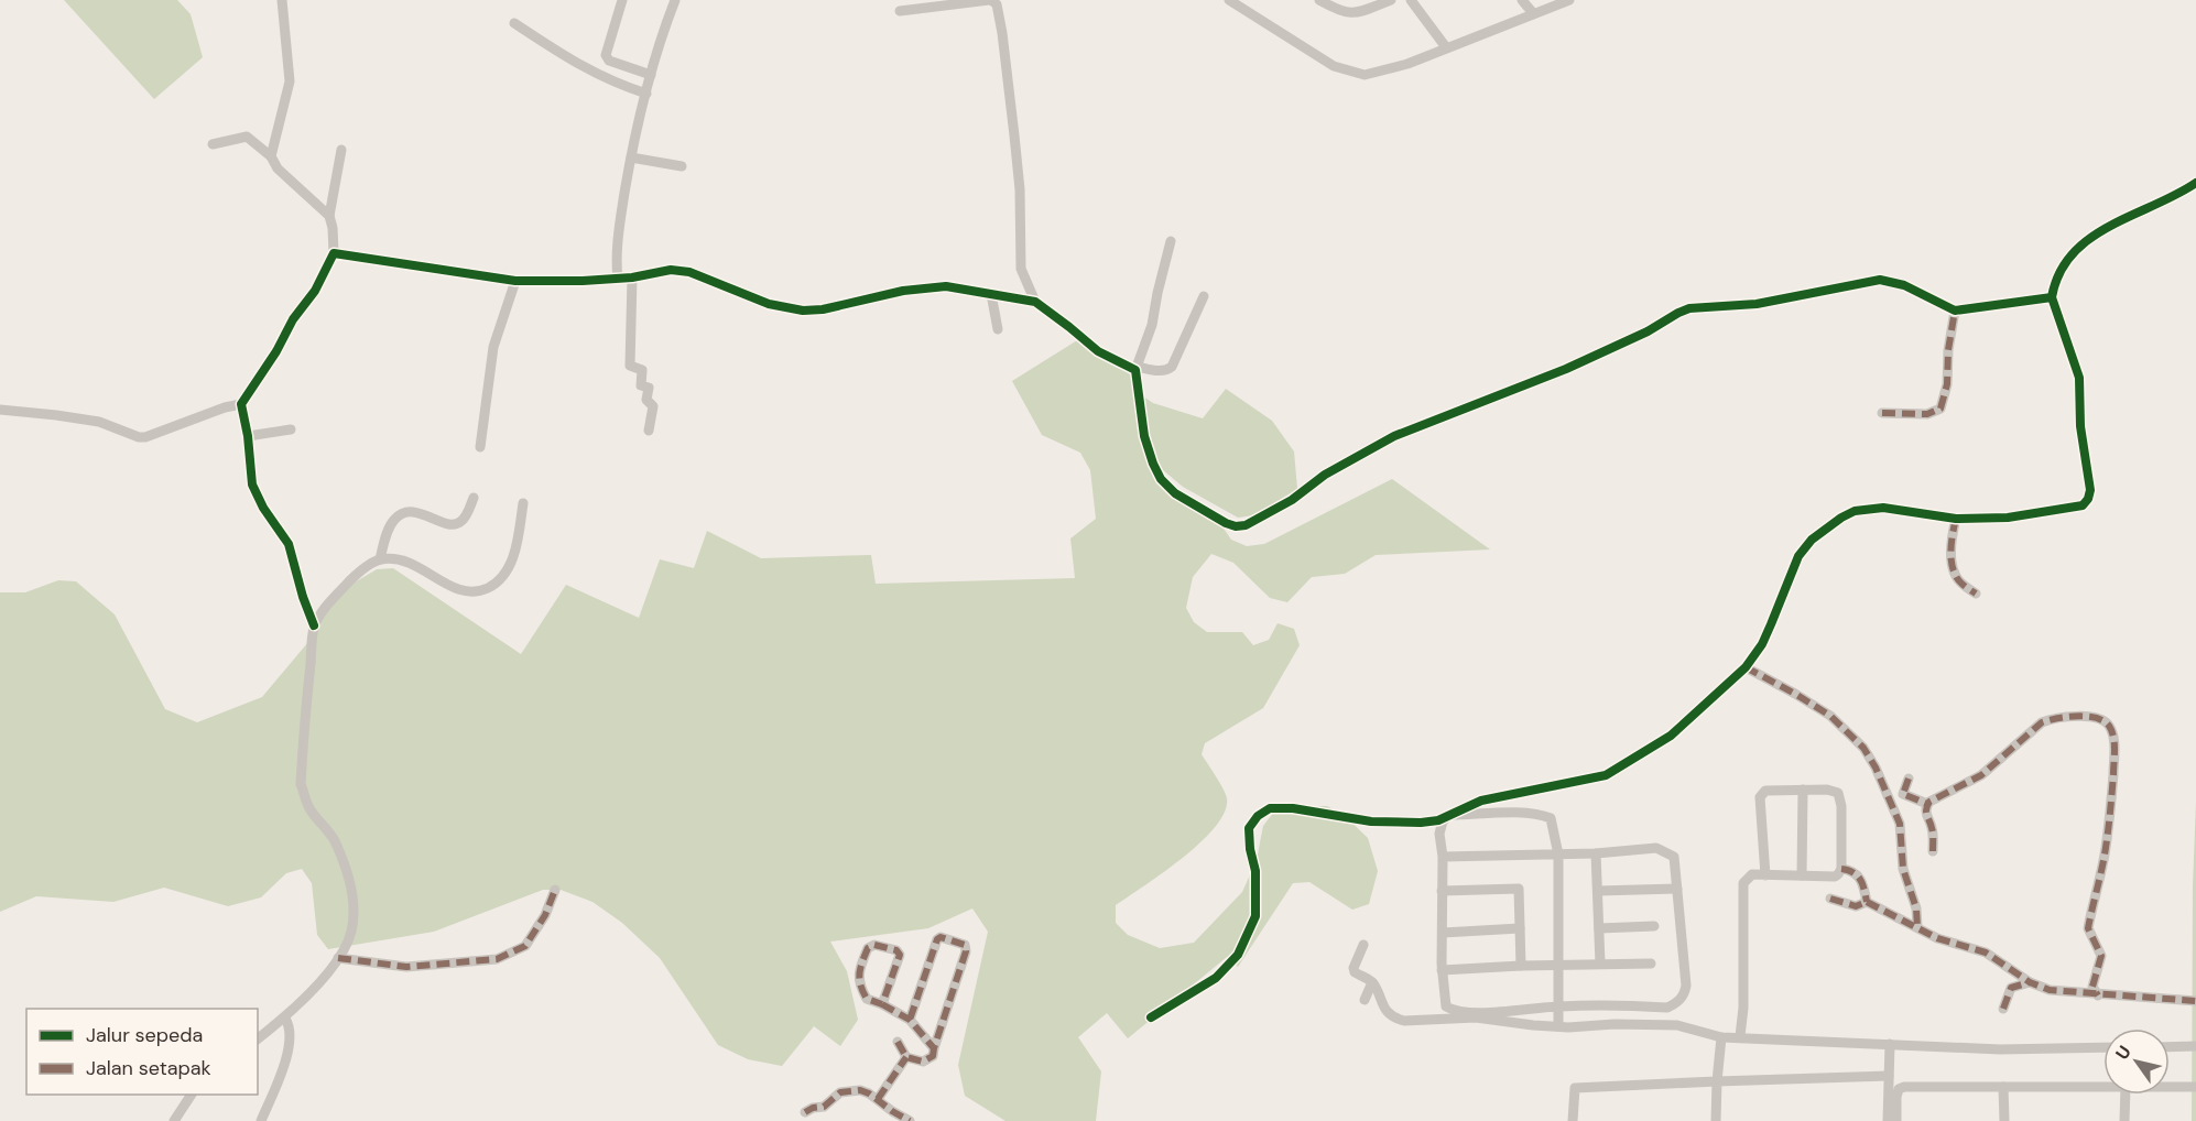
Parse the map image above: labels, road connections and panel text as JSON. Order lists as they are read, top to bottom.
{
  "legend": ["Jalur sepeda", "Jalan setapak"],
  "north": "top left"
}
